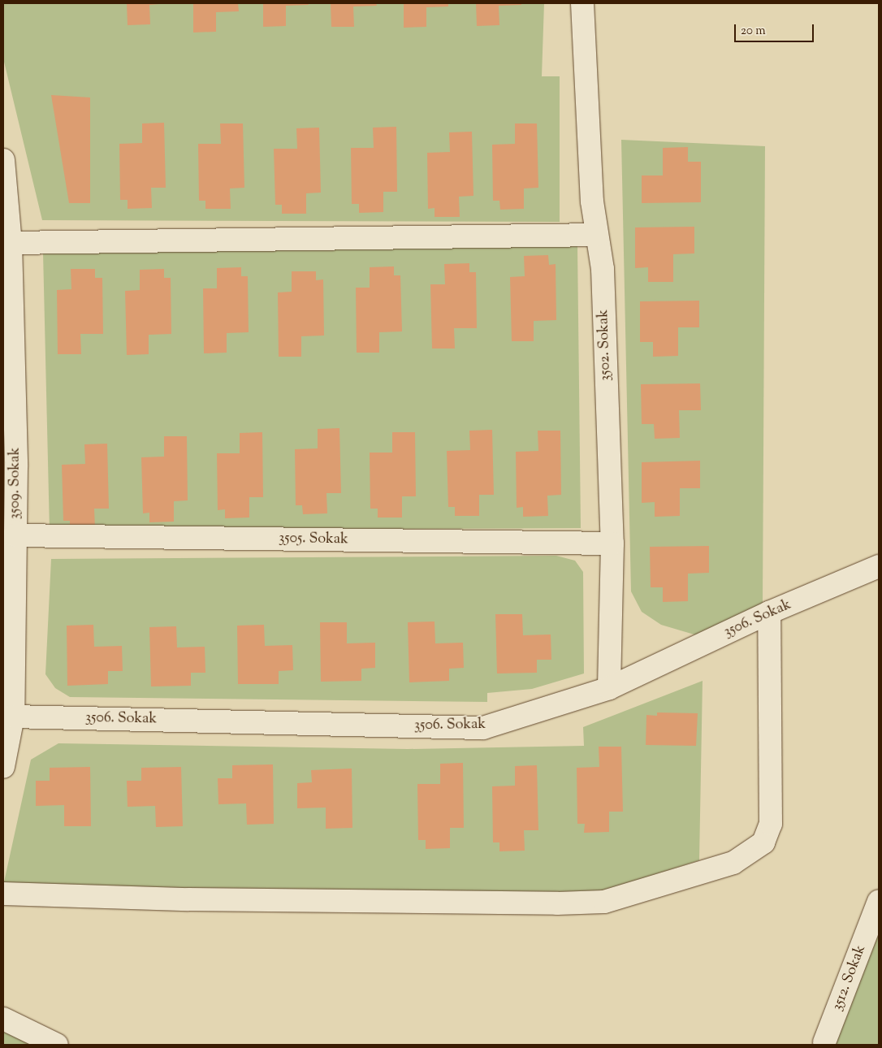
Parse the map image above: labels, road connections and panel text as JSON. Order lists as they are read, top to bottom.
{
  "streets": {
    "street": [
      "3502. Sokak",
      "3509. Sokak",
      "3505. Sokak",
      "3506. Sokak",
      "3512. Sokak"
    ]
  },
  "crossings": [
    ["3502. Sokak", "3505. Sokak"],
    ["3502. Sokak", "3506. Sokak"],
    ["3509. Sokak", "3505. Sokak"],
    ["3509. Sokak", "3506. Sokak"]
  ],
  "scale_bar": "20 m"
}
